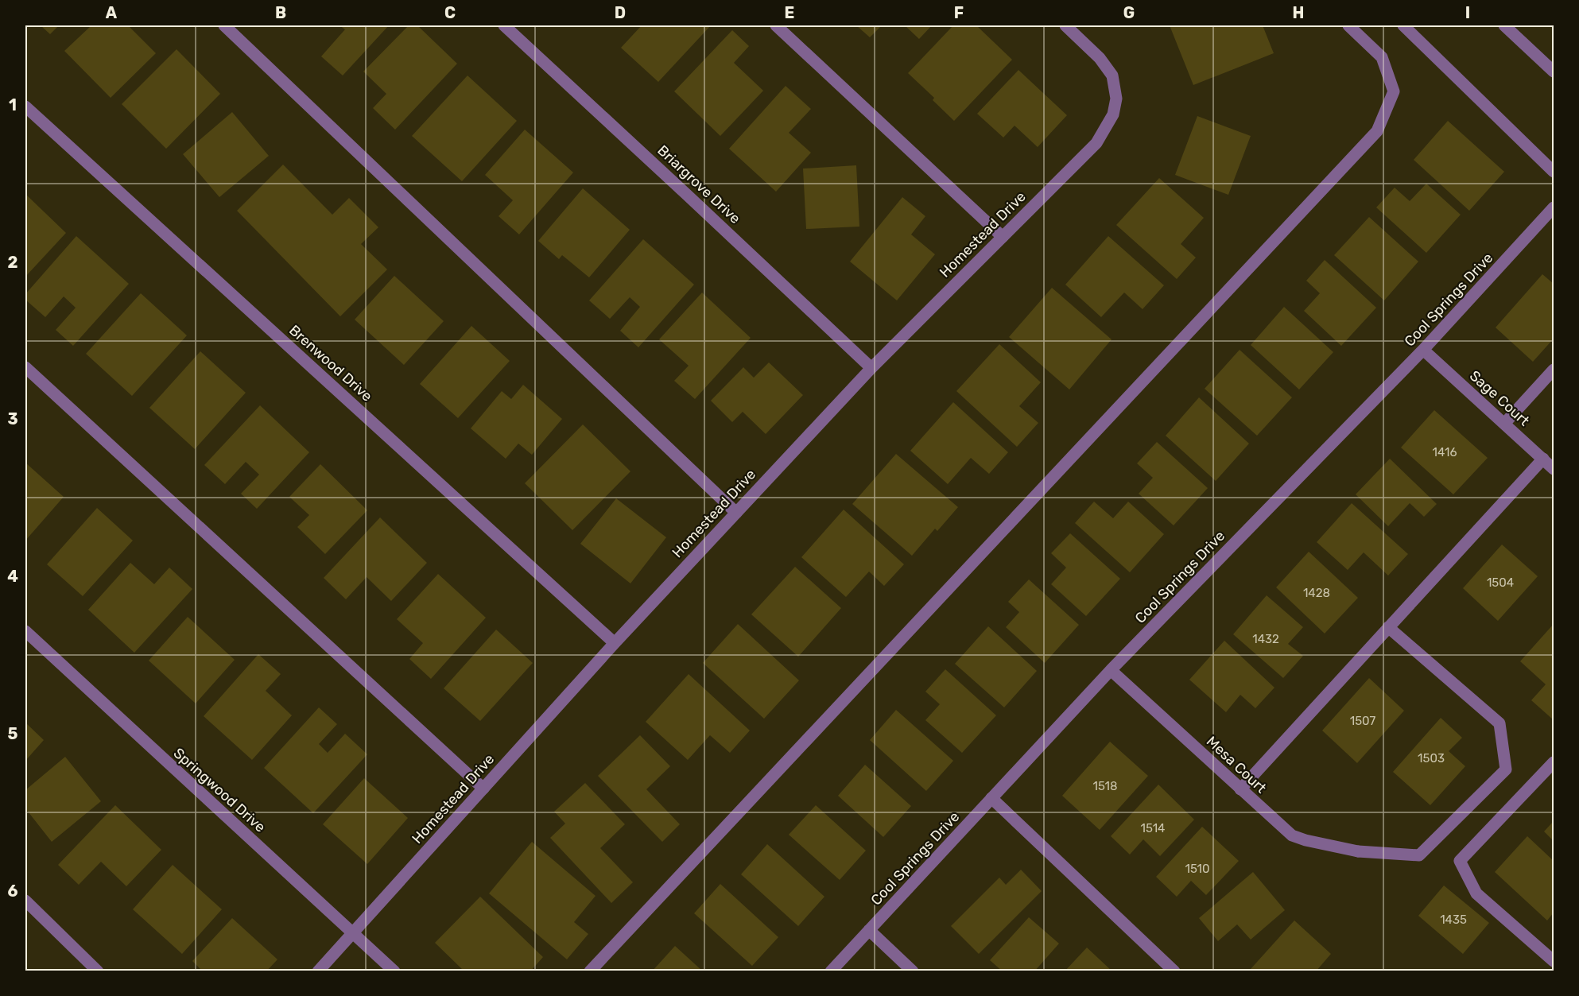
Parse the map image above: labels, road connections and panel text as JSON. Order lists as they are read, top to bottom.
{
  "streets": {
    "street": [
      "Briargrove Drive",
      "Homestead Drive",
      "Cool Springs Drive",
      "Brenwood Drive",
      "Sage Court",
      "Mesa Court",
      "Springwood Drive"
    ]
  },
  "crossings": [
    ["Briargrove Drive", "Homestead Drive"],
    ["Homestead Drive", "Brenwood Drive"],
    ["Homestead Drive", "Springwood Drive"],
    ["Cool Springs Drive", "Sage Court"],
    ["Cool Springs Drive", "Mesa Court"]
  ],
  "house_numbers": [
    "1416",
    "1504",
    "1428",
    "1432",
    "1507",
    "1503",
    "1518",
    "1514",
    "1510",
    "1435"
  ],
  "grid": {
    "columns": [
      "A",
      "B",
      "C",
      "D",
      "E",
      "F",
      "G",
      "H",
      "I"
    ],
    "rows": [
      "1",
      "2",
      "3",
      "4",
      "5",
      "6"
    ]
  }
}
